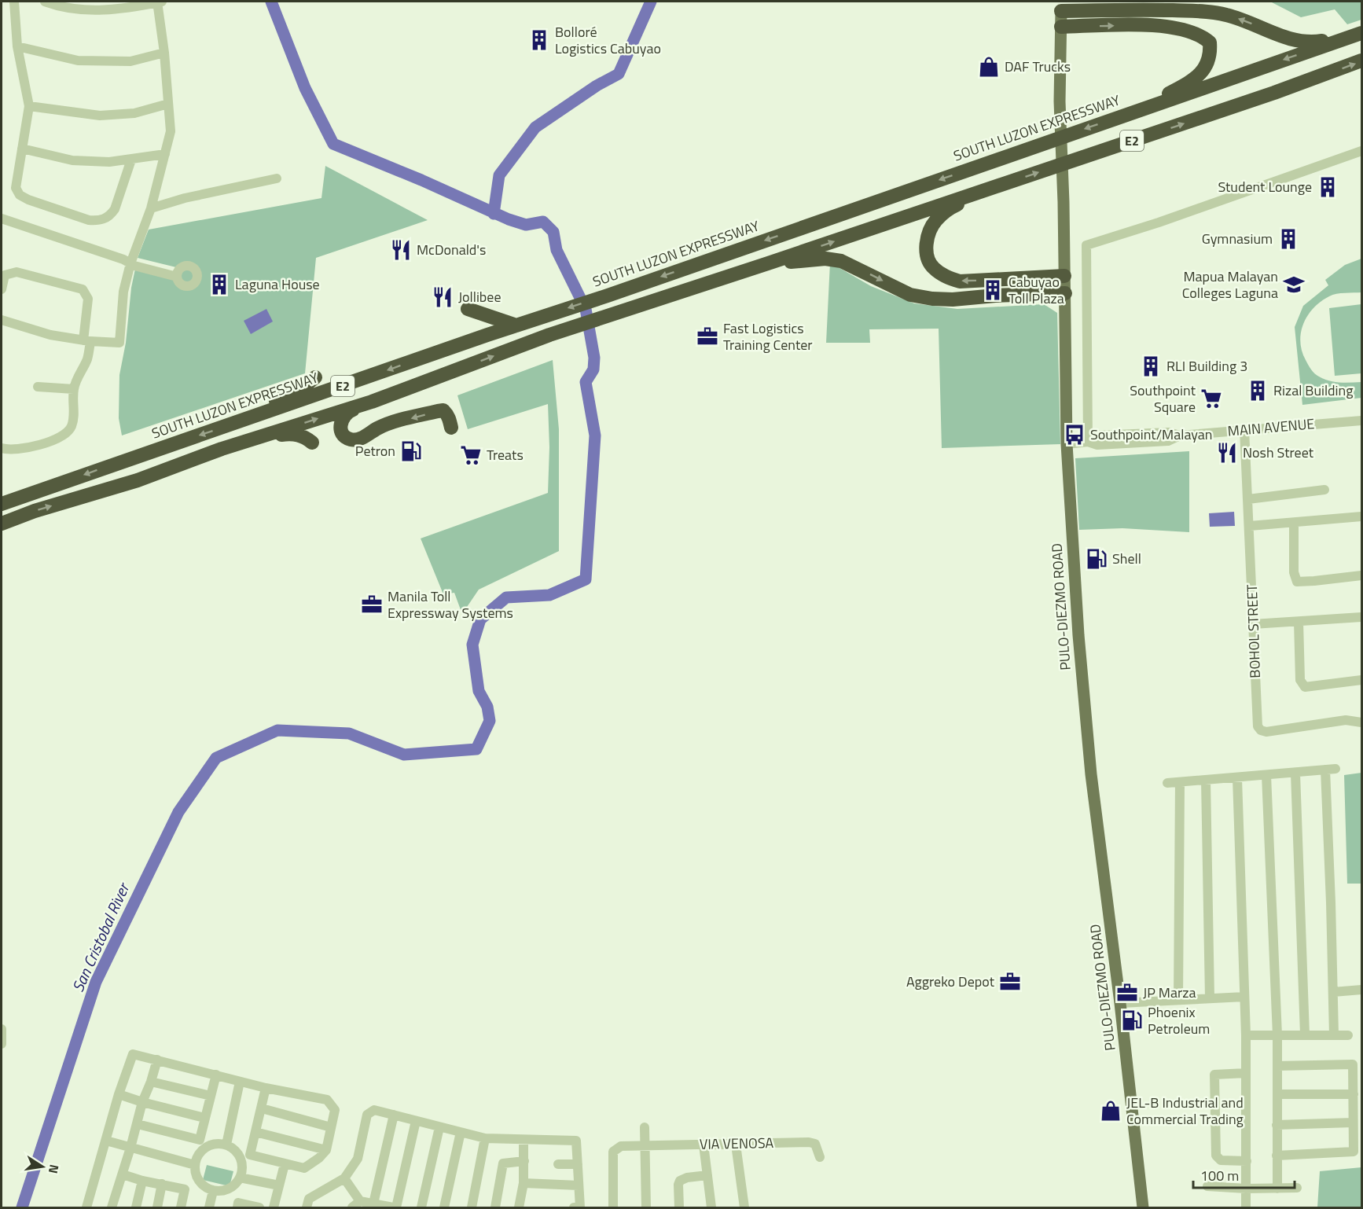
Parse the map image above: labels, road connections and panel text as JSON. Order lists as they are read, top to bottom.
{
  "streets": {
    "highway": ["SOUTH LUZON EXPRESSWAY", "E2"],
    "main road": ["PULO-DIEZMO ROAD"],
    "street": ["MAIN AVENUE", "BOHOL STREET", "VIA VENOSA"]
  },
  "crossings": [
    ["MAIN AVENUE", "PULO-DIEZMO ROAD"],
    ["MAIN AVENUE", "BOHOL STREET"]
  ],
  "water": ["San Cristobal River"],
  "places": {
    "building": [
      "Bolloré Logistics Cabuyao",
      "Student Lounge",
      "Gymnasium",
      "Laguna House",
      "Cabuyao Toll Plaza",
      "RLI Building 3",
      "Rizal Building"
    ],
    "shop": ["DAF Trucks", "JEL-B Industrial and Commercial Trading"],
    "restaurant": ["McDonald's", "Jollibee", "Nosh Street"],
    "school or university": ["Mapua Malayan Colleges Laguna"],
    "office": [
      "Fast Logistics Training Center",
      "Manila Toll Expressway Systems",
      "Aggreko Depot",
      "JP Marza"
    ],
    "supermarket": ["Southpoint Square", "Treats"],
    "bus stop": ["Southpoint/Malayan"],
    "fuel station": ["Petron", "Shell", "Phoenix Petroleum"]
  },
  "scale_bar": "100 m",
  "north": "right"
}
